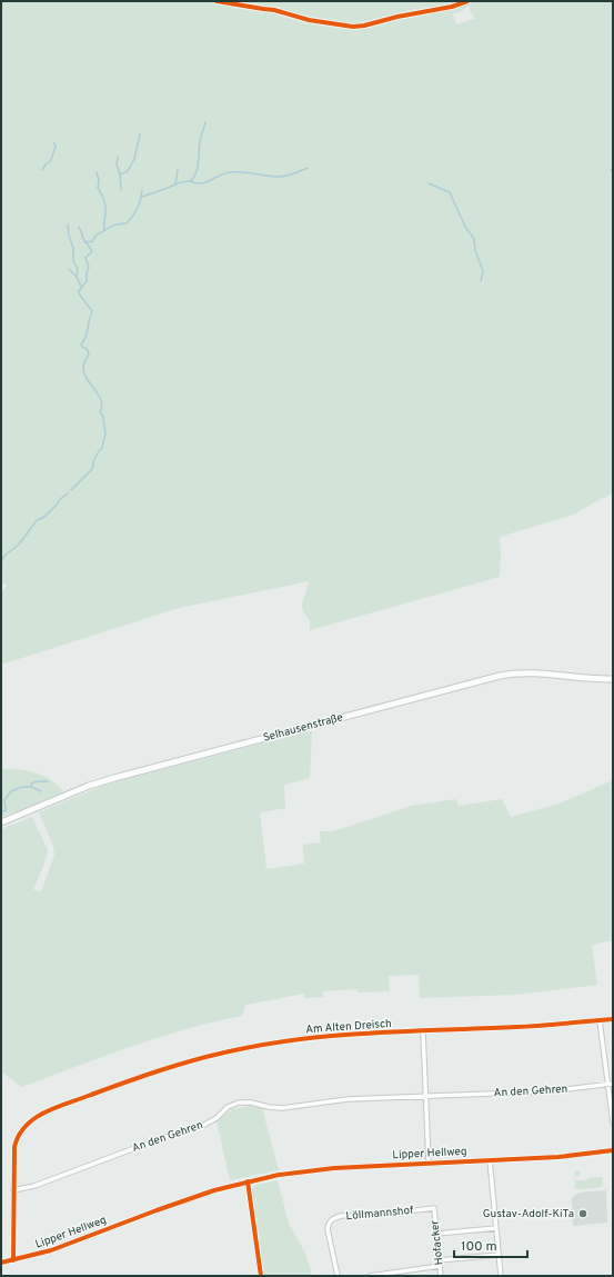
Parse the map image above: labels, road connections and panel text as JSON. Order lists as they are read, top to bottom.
{
  "streets": {
    "street": [
      "Selhausenstraße",
      "Am Alten Dreisch",
      "An den Gehren",
      "Lipper Hellweg",
      "Löllmannshof",
      "Hofacker"
    ]
  },
  "crossings": [
    ["Am Alten Dreisch", "An den Gehren"],
    ["Am Alten Dreisch", "Lipper Hellweg"],
    ["Löllmannshof", "Hofacker"]
  ],
  "places": ["Gustav-Adolf-KiTa"],
  "scale_bar": "100 m"
}
